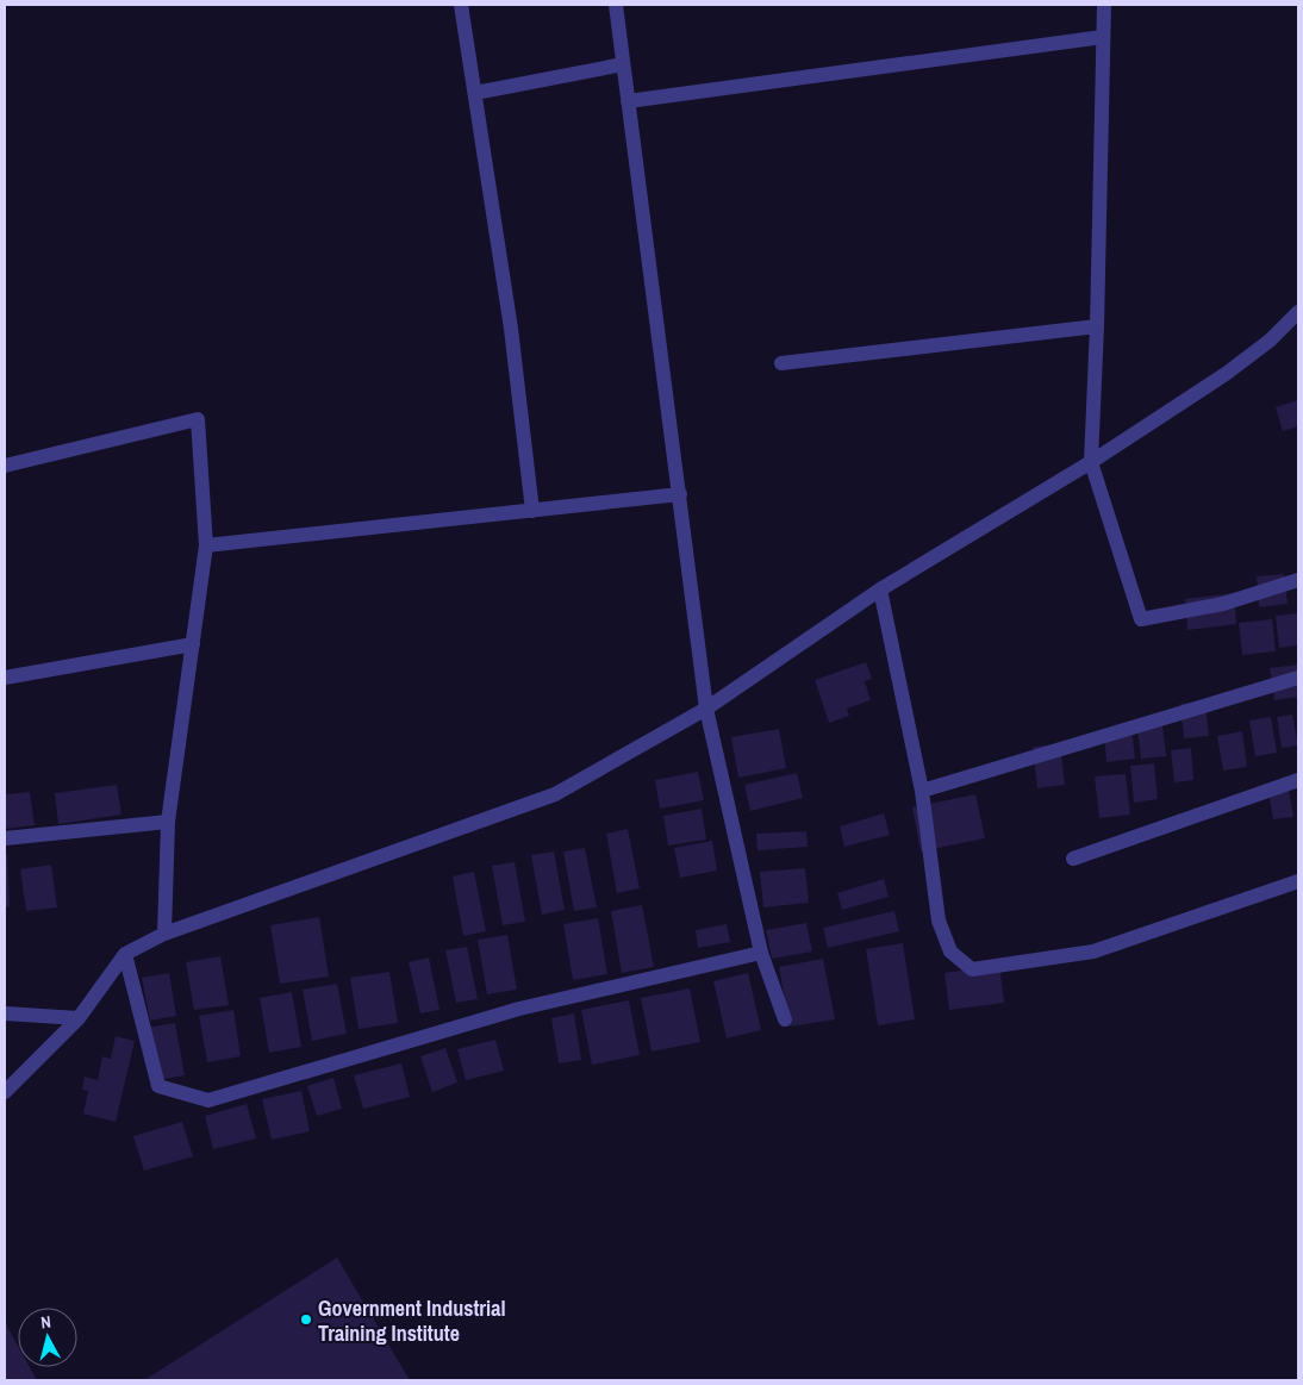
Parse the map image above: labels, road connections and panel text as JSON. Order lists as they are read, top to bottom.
{
  "places": ["Government Industrial Training Institute"],
  "north": "top"
}
